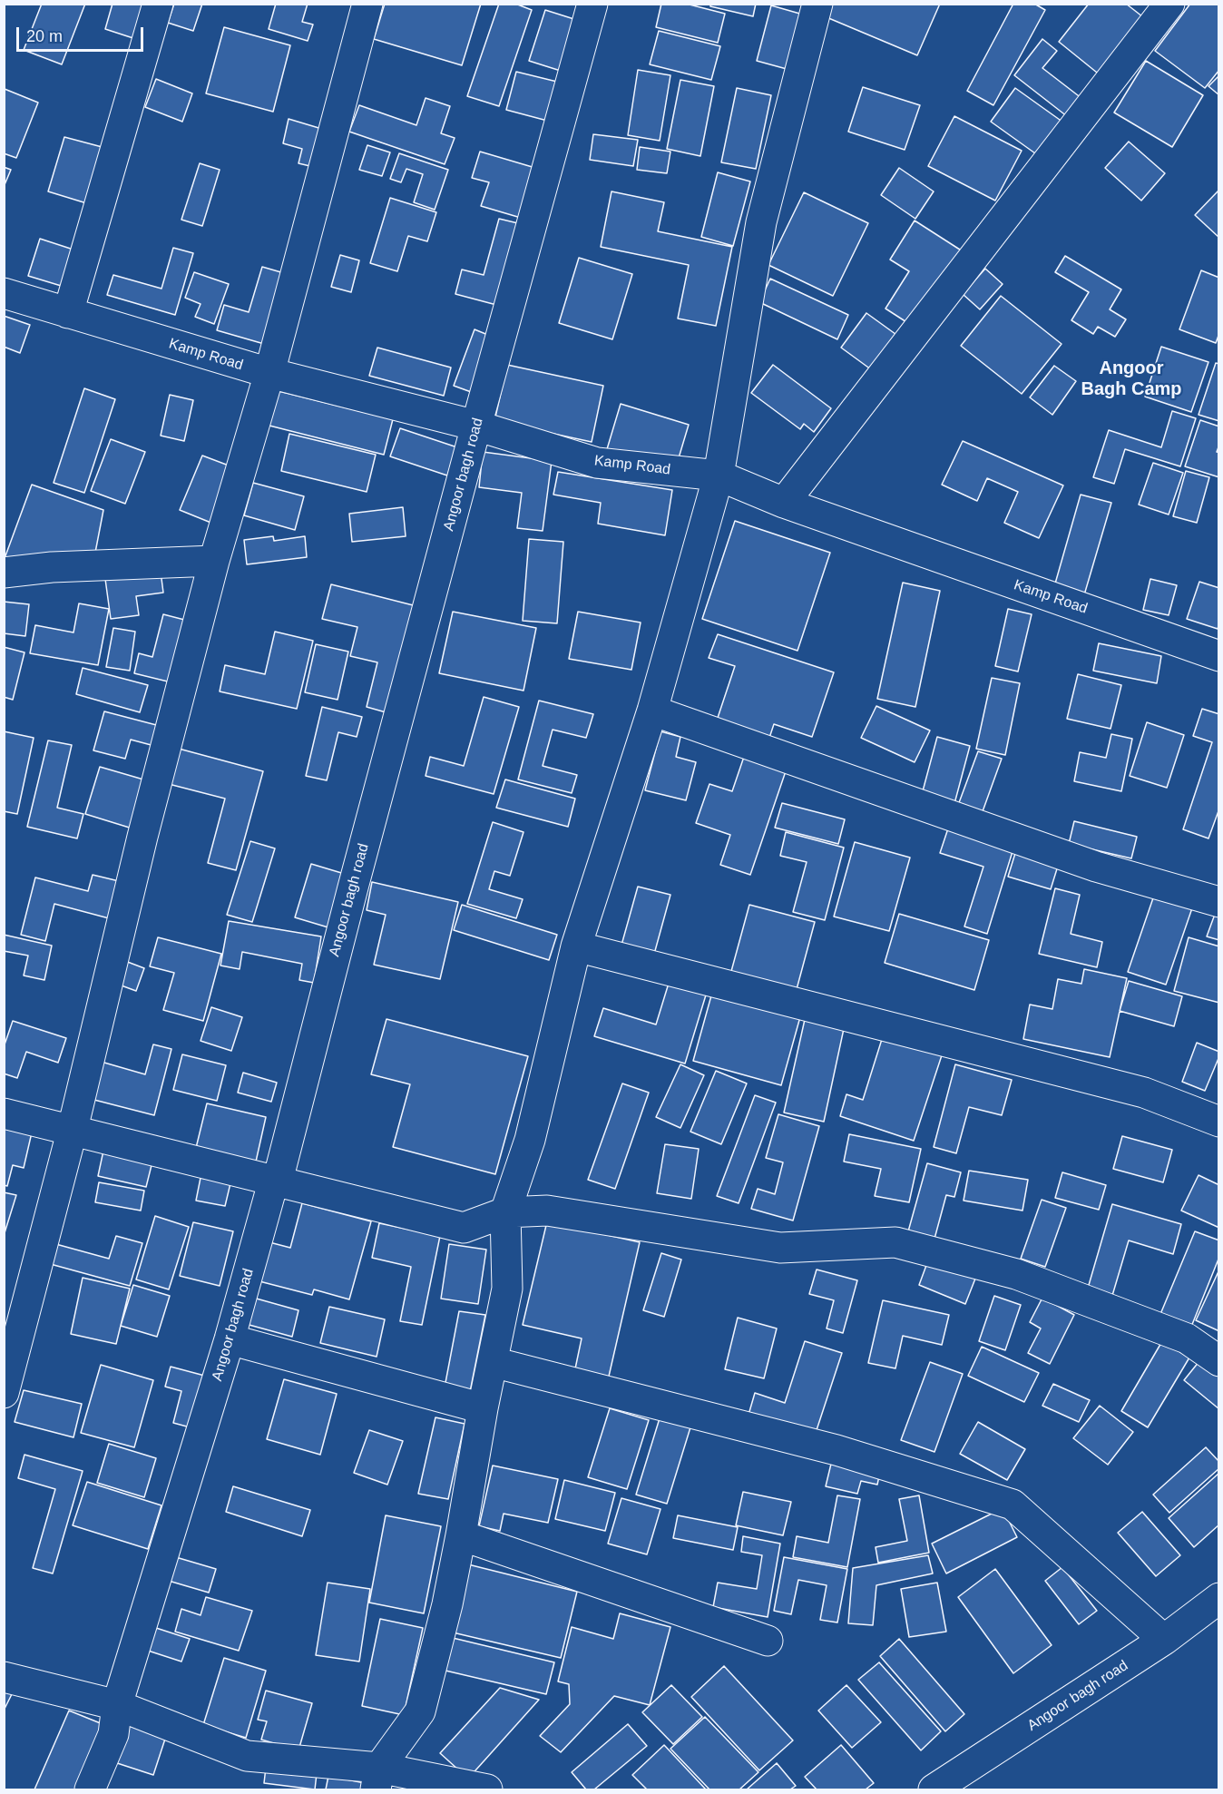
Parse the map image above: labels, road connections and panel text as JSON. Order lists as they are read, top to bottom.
{
  "streets": {
    "street": ["Kamp Road", "Angoor bagh road"]
  },
  "crossings": [
    ["Kamp Road", "Angoor bagh road"]
  ],
  "districts": ["Angoor Bagh Camp"],
  "scale_bar": "20 m"
}
